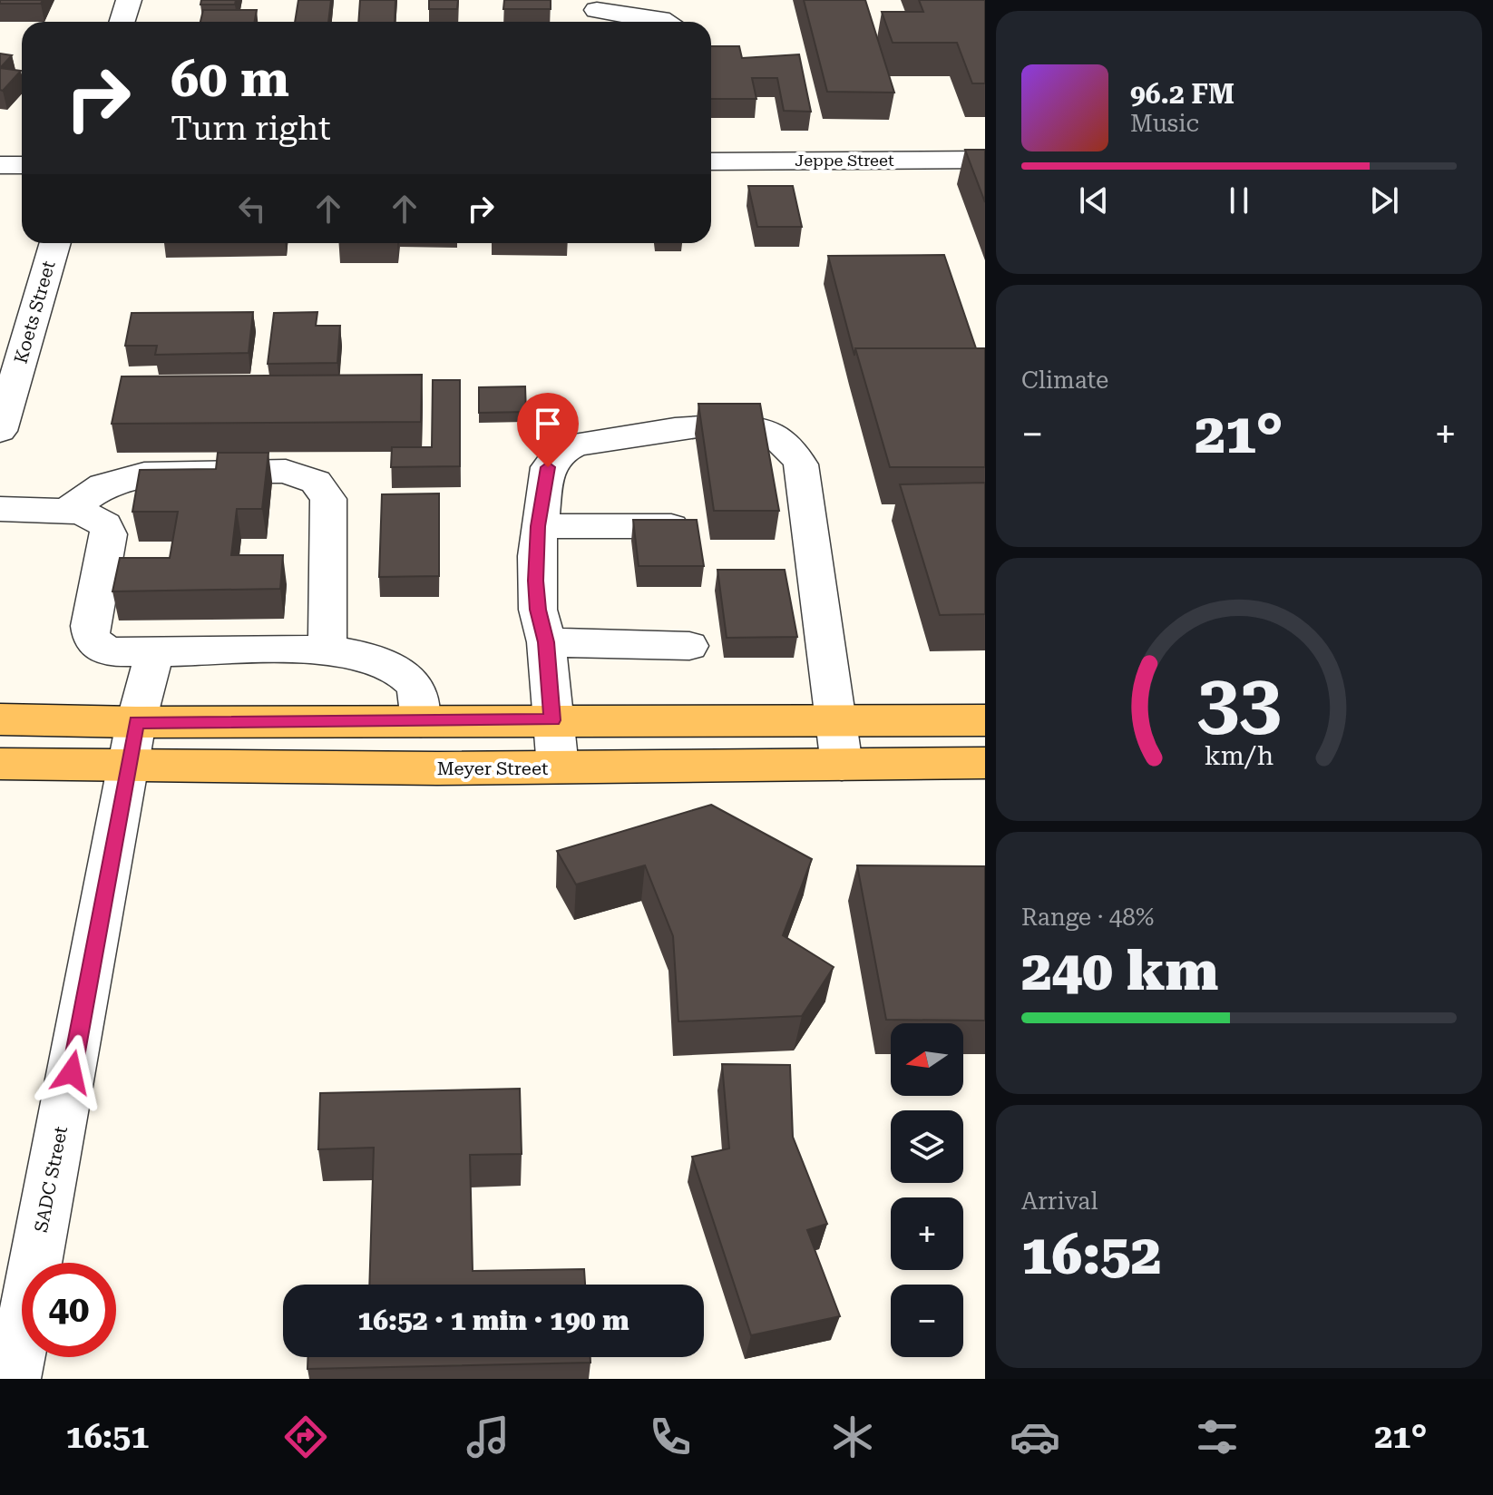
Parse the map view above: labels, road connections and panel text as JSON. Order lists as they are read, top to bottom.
{
  "streets": {
    "main road": ["Meyer Street"],
    "street": ["Jeppe Street", "Koets Street", "SADC Street"]
  },
  "crossings": [
    ["Meyer Street", "SADC Street"]
  ],
  "north": "left",
  "page": {
    "turn": ["60 m", "Turn right"],
    "song": ["96.2 FM", "Music"],
    "tile": [
      "Climate",
      ["Range · 48%", "240 km"],
      ["Arrival", "16:52"]
    ],
    "heat": ["−", "21°", "+"],
    "map_buttons": ["+", "−"],
    "limit": "40",
    "trip": "16:52 · 1 min · 190 m",
    "tabs": ["16:51", "21°"],
    "gauge": ["33", "km/h"]
  }
}
